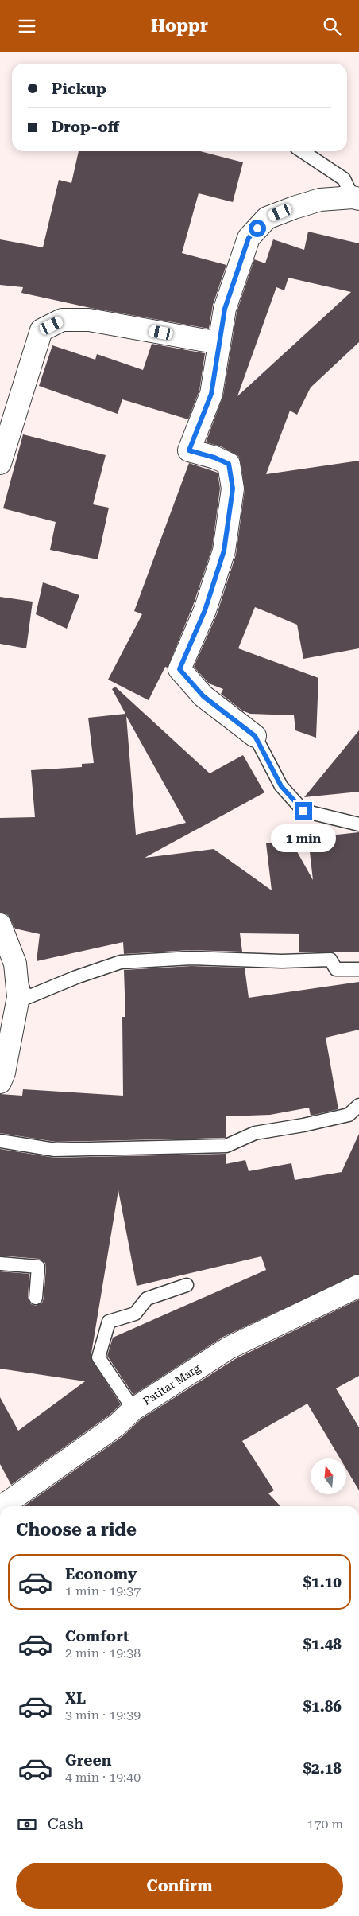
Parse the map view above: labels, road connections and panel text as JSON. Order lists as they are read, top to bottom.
{
  "streets": {
    "street": ["Patitar Marg"]
  },
  "north": "top",
  "page": {
    "header": "Hoppr",
    "banner": ["Pickup", "Drop-off"],
    "bubble": "1 min",
    "heading": "Choose a ride",
    "list": [
      {
        "name": "Economy",
        "note": "1 min · 19:37",
        "value": "$1.10"
      },
      {
        "name": "Comfort",
        "note": "2 min · 19:38",
        "value": "$1.48"
      },
      {
        "name": "XL",
        "note": "3 min · 19:39",
        "value": "$1.86"
      },
      {
        "name": "Green",
        "note": "4 min · 19:40",
        "value": "$2.18"
      }
    ],
    "pay": ["Cash", "170 m"],
    "buttons": "Confirm"
  }
}
